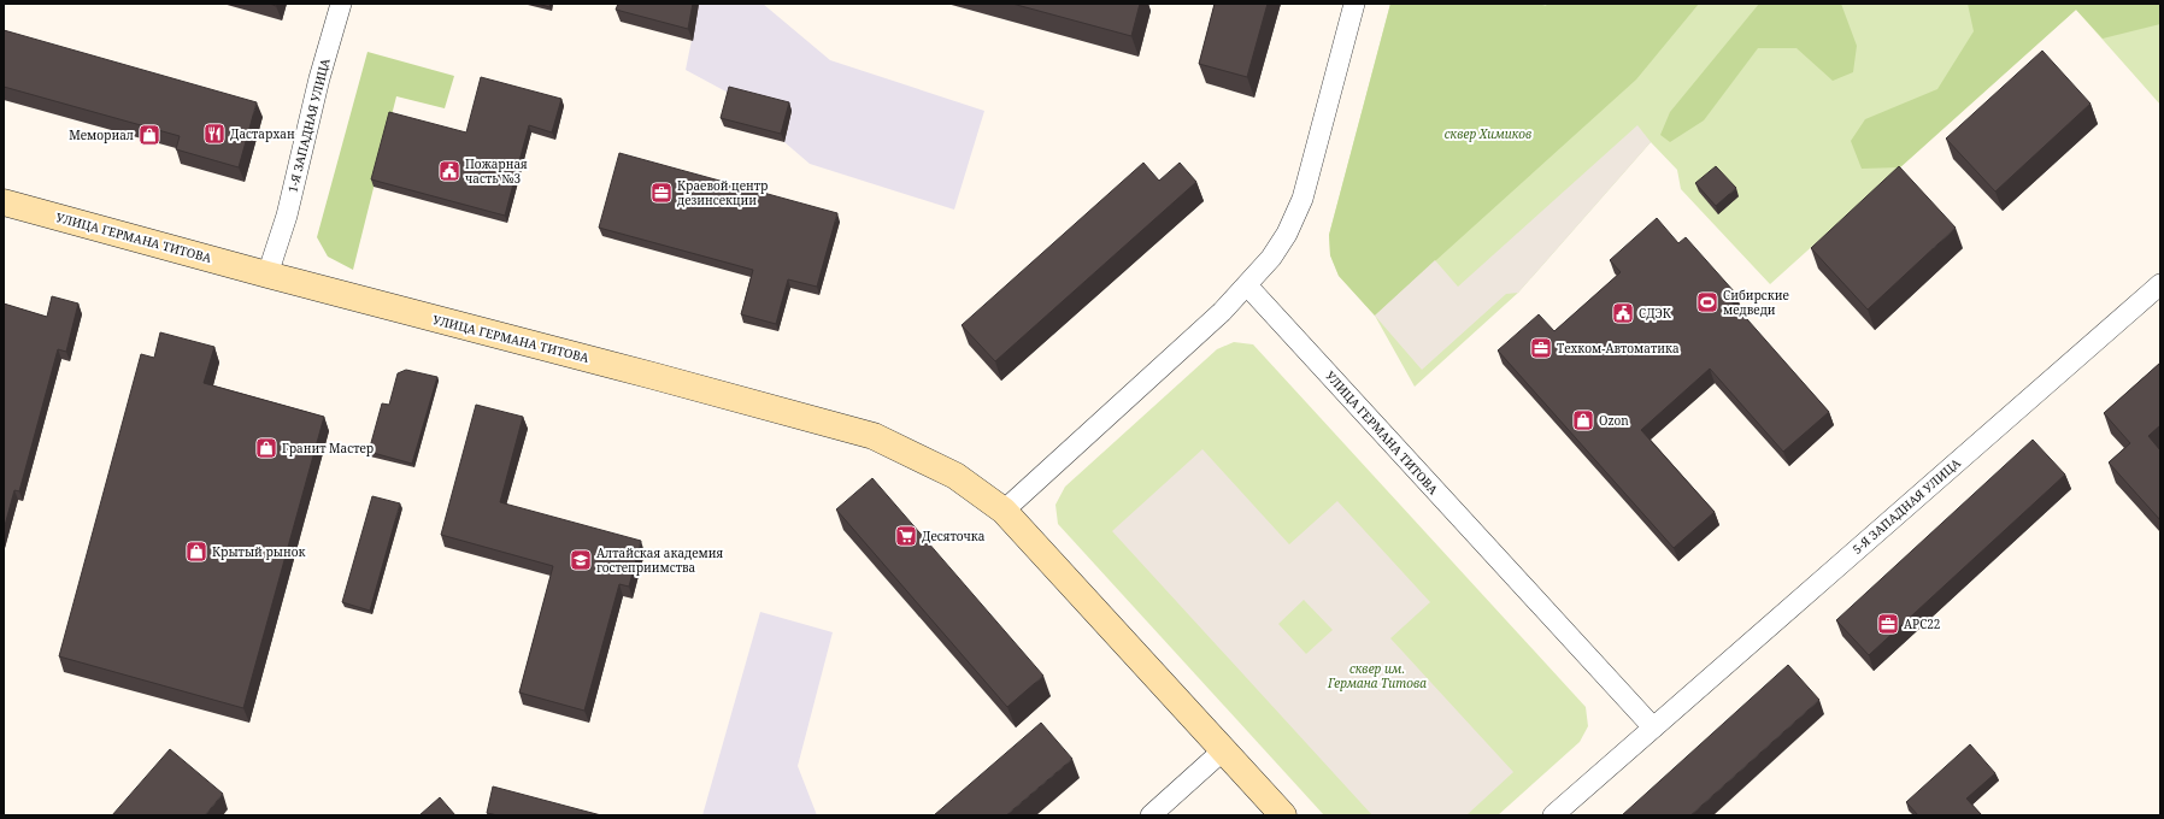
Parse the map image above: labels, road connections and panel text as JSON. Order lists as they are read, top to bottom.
{
  "streets": {
    "street": ["1-Я ЗАПАДНАЯ УЛИЦА", "УЛИЦА ГЕРМАНА ТИТОВА", "5-Я ЗАПАДНАЯ УЛИЦА"]
  },
  "crossings": [
    ["1-Я ЗАПАДНАЯ УЛИЦА", "УЛИЦА ГЕРМАНА ТИТОВА"],
    ["УЛИЦА ГЕРМАНА ТИТОВА", "5-Я ЗАПАДНАЯ УЛИЦА"]
  ],
  "parks": ["сквер Химиков", "сквер им. Германа Титова"],
  "places": {
    "restaurant": ["Дастархан"],
    "shop": [
      "Мемориал",
      "Ozon",
      "Гранит Мастер",
      "Крытый рынок"
    ],
    "public building": ["Пожарная часть №3", "СДЭК"],
    "office": ["Краевой центр дезинсекции", "Техком-Автоматика", "АРС22"],
    "sports": ["Сибирские медведи"],
    "supermarket": ["Десяточка"],
    "school or university": ["Алтайская академия гостеприимства"]
  }
}
